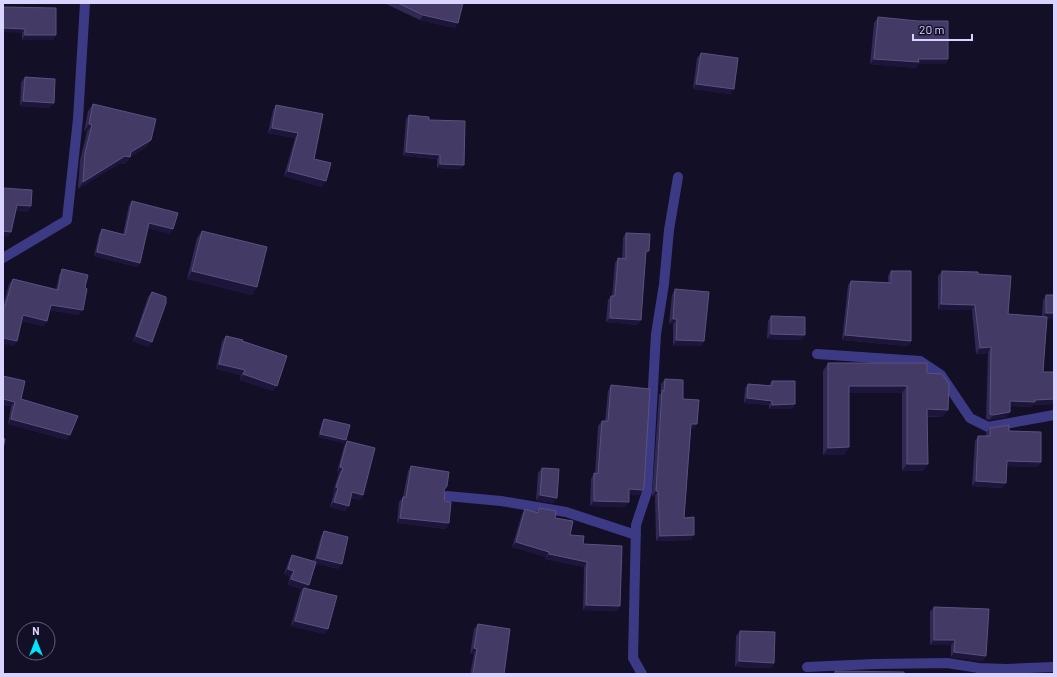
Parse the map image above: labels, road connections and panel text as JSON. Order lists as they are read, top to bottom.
{
  "scale_bar": "20 m",
  "north": "top"
}
